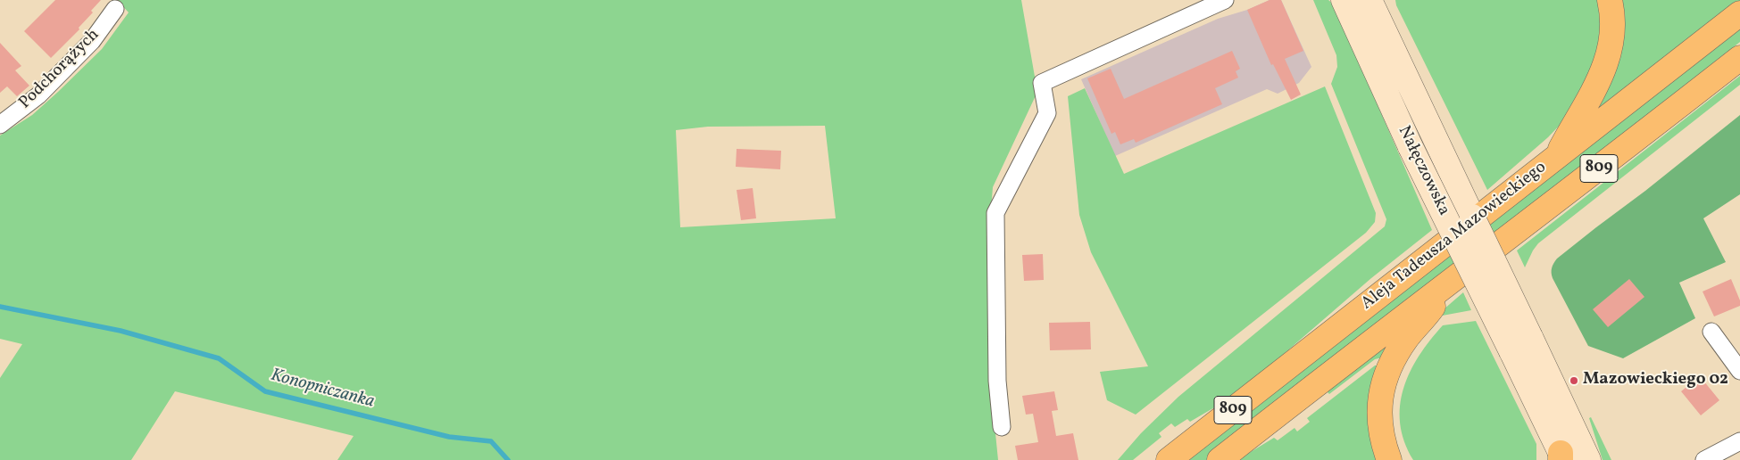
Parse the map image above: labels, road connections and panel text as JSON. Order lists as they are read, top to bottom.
{
  "streets": {
    "main road": ["809", "Nałęczowska", "Aleja Tadeusza Mazowieckiego"],
    "street": ["Podchorążych"]
  },
  "water": ["Konopniczanka"],
  "places": ["Mazowieckiego 02"]
}
